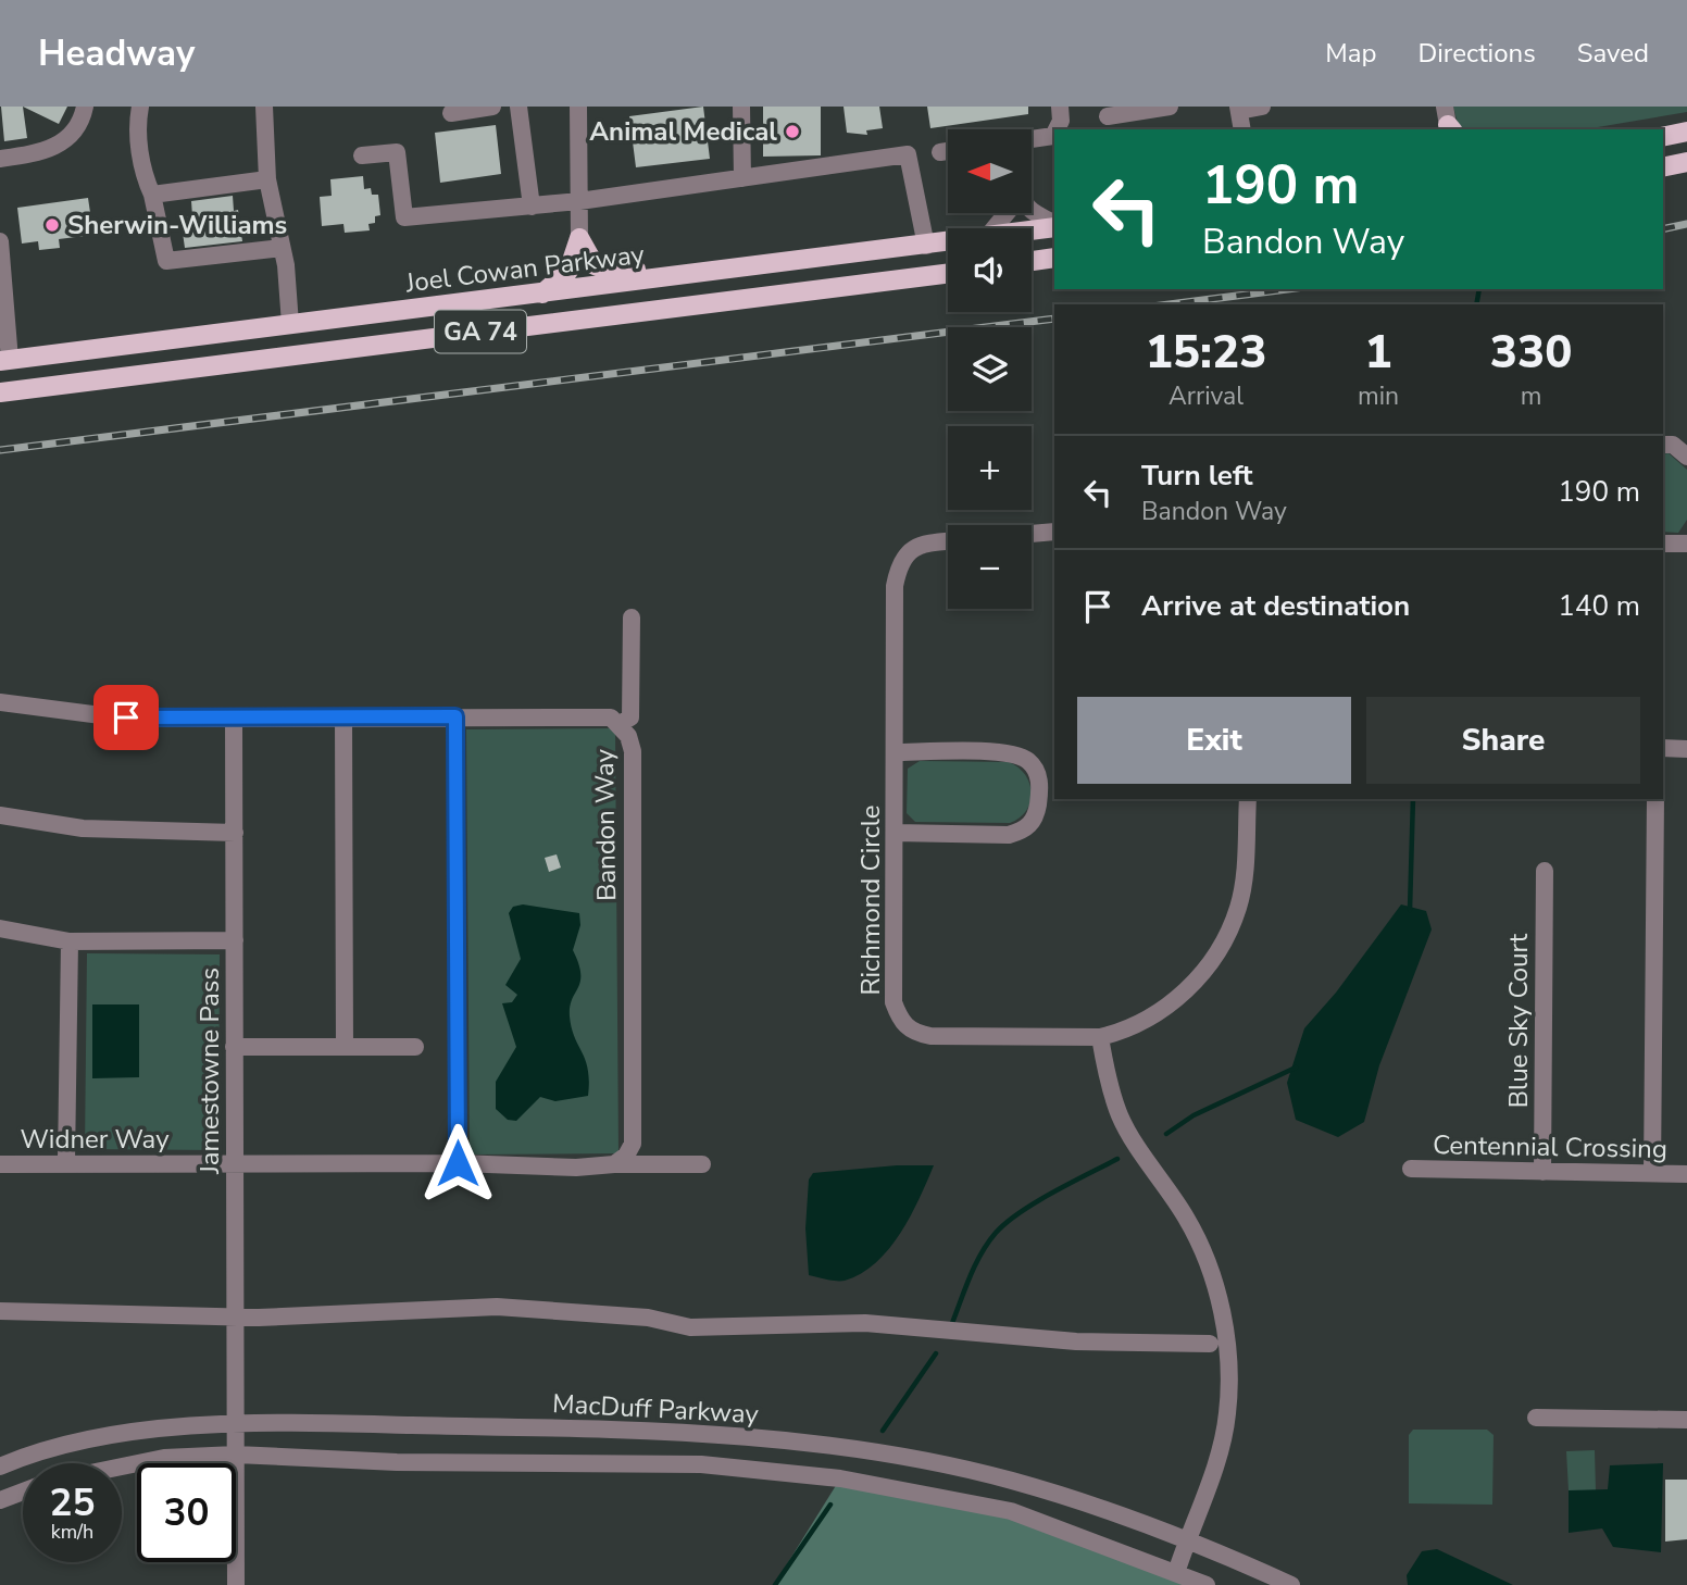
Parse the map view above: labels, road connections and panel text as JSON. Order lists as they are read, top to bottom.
{
  "streets": {
    "main road": ["Joel Cowan Parkway", "GA 74"],
    "street": [
      "Bandon Way",
      "Richmond Circle",
      "Blue Sky Court",
      "Jamestowne Pass",
      "Widner Way",
      "Centennial Crossing",
      "MacDuff Parkway"
    ]
  },
  "crossings": [
    ["Bandon Way", "Jamestowne Pass"],
    ["Blue Sky Court", "Centennial Crossing"],
    ["Jamestowne Pass", "Widner Way"],
    ["Jamestowne Pass", "MacDuff Parkway"]
  ],
  "places": ["Animal Medical", "Sherwin-Williams"],
  "north": "left",
  "page": {
    "header": "Headway",
    "nav": ["Map", "Directions", "Saved"],
    "map_buttons": ["+", "−"],
    "turn": ["190 m", "Bandon Way"],
    "eta": [
      "15:23",
      "Arrival",
      "1",
      "min",
      "330",
      "m"
    ],
    "list": [
      {
        "name": "Turn left",
        "note": "Bandon Way",
        "value": "190 m"
      },
      {
        "name": "Arrive at destination",
        "value": "140 m"
      }
    ],
    "buttons": ["Exit", "Share"],
    "speed": "25 km/h",
    "limit": "30"
  }
}
